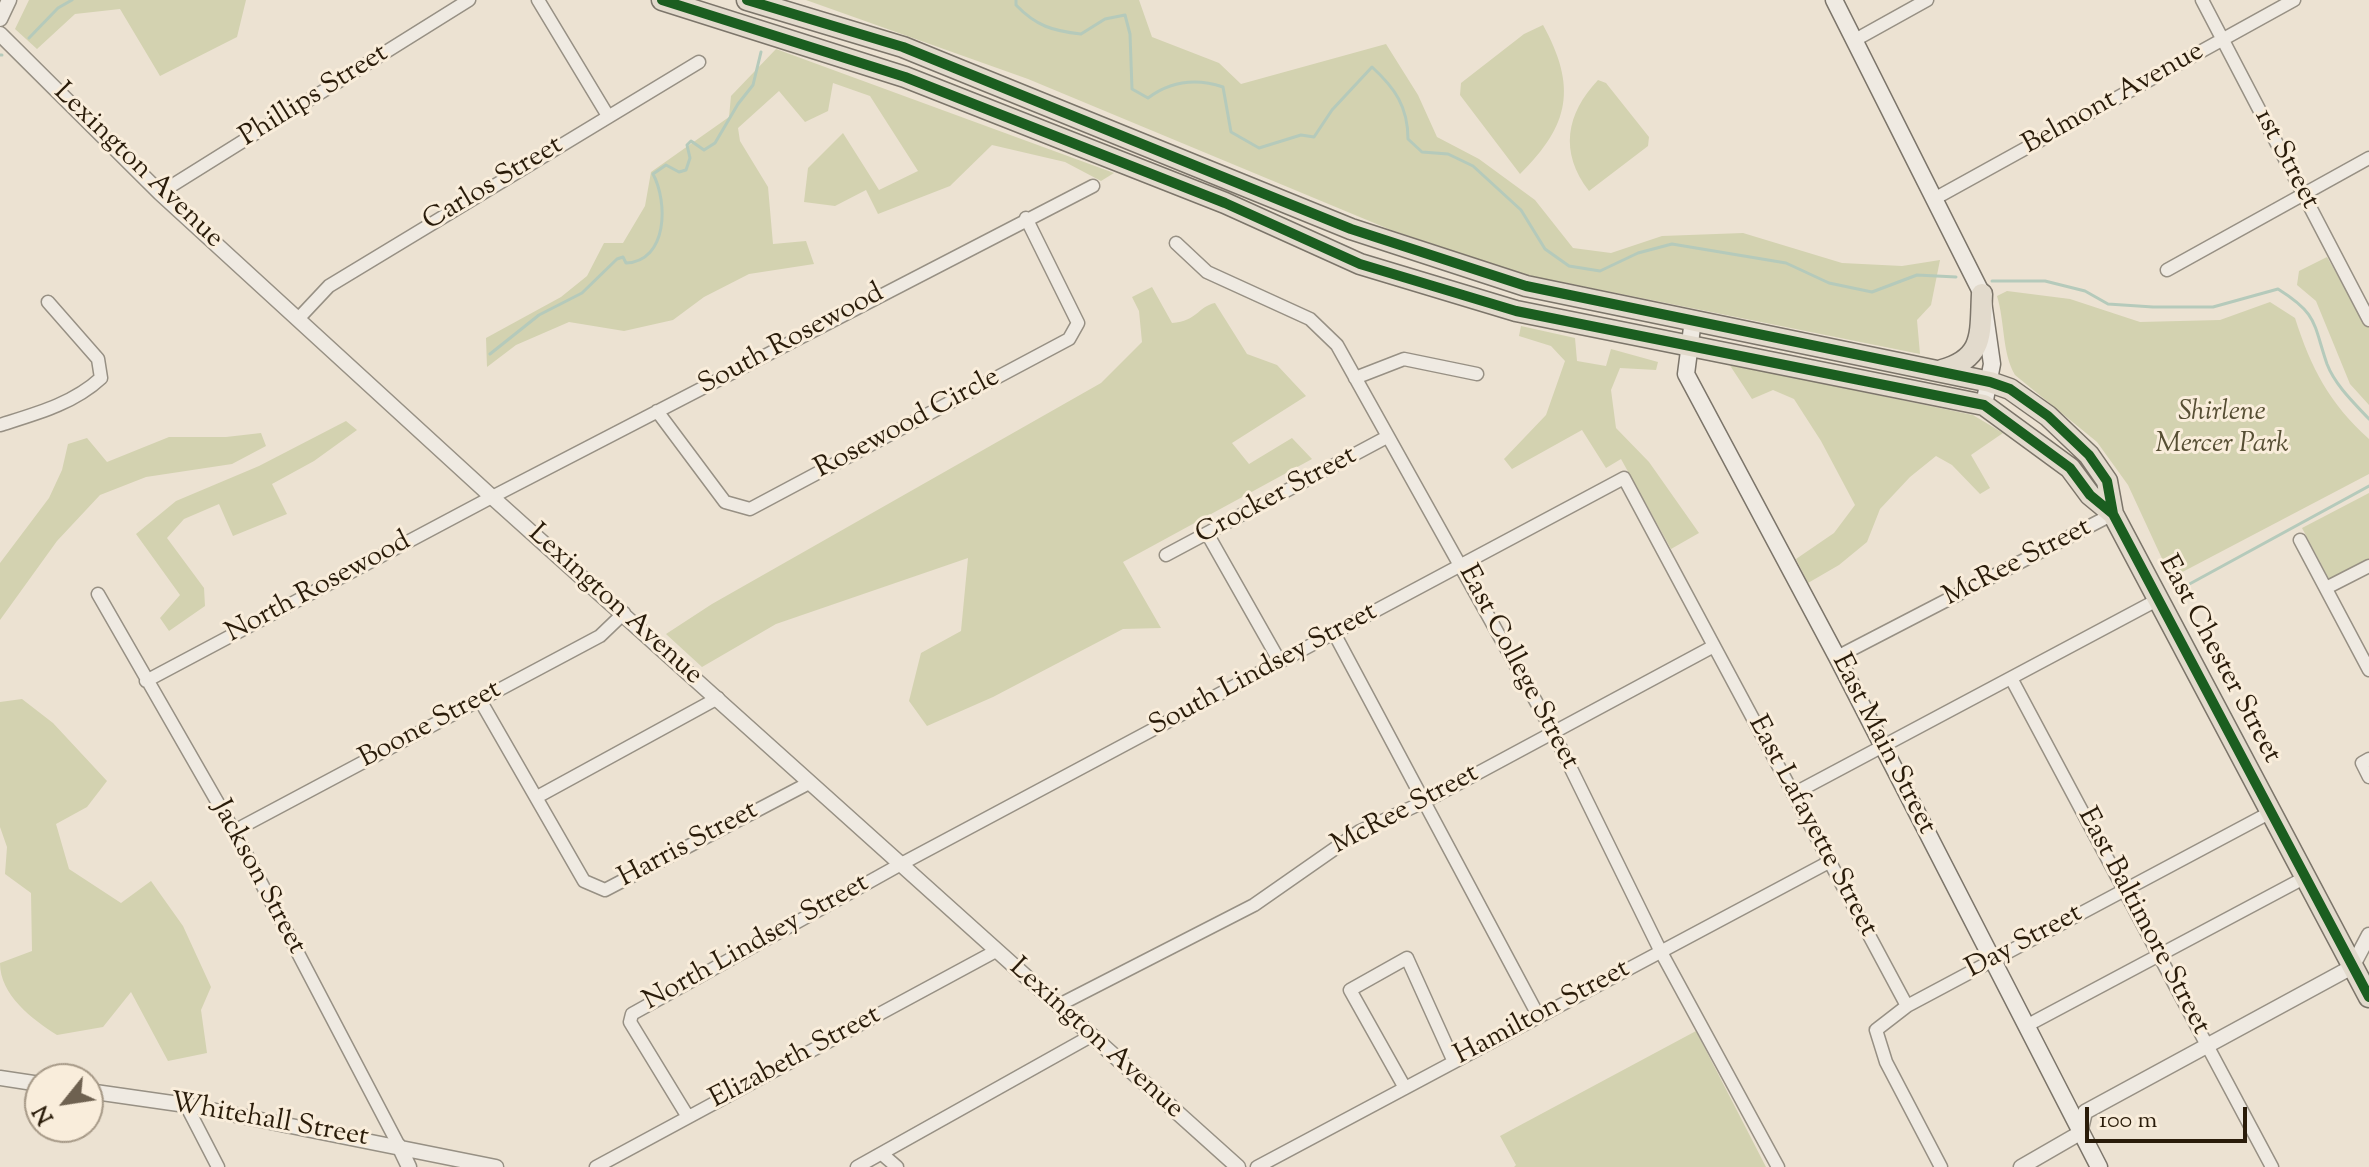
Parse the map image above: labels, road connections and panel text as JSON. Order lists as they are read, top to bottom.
{
  "streets": {
    "highway": ["East Chester Street"],
    "main road": ["East Main Street"],
    "street": [
      "Phillips Street",
      "Belmont Avenue",
      "1st Street",
      "Lexington Avenue",
      "Carlos Street",
      "South Rosewood",
      "Rosewood Circle",
      "Crocker Street",
      "McRee Street",
      "North Rosewood",
      "East College Street",
      "South Lindsey Street",
      "Boone Street",
      "East Lafayette Street",
      "Harris Street",
      "Jackson Street",
      "East Baltimore Street",
      "Day Street",
      "North Lindsey Street",
      "Hamilton Street",
      "Elizabeth Street",
      "Whitehall Street"
    ]
  },
  "crossings": [
    ["Phillips Street", "Lexington Avenue"],
    ["Belmont Avenue", "1st Street"],
    ["Lexington Avenue", "Carlos Street"],
    ["Lexington Avenue", "South Rosewood"],
    ["Lexington Avenue", "McRee Street"],
    ["Lexington Avenue", "North Rosewood"],
    ["Lexington Avenue", "South Lindsey Street"],
    ["Lexington Avenue", "Boone Street"],
    ["Lexington Avenue", "Harris Street"],
    ["Lexington Avenue", "North Lindsey Street"],
    ["Lexington Avenue", "Elizabeth Street"],
    ["South Rosewood", "Rosewood Circle"],
    ["South Rosewood", "North Rosewood"],
    ["Crocker Street", "East College Street"],
    ["McRee Street", "East Chester Street"],
    ["McRee Street", "East College Street"],
    ["McRee Street", "East Main Street"],
    ["McRee Street", "East Lafayette Street"],
    ["North Rosewood", "Jackson Street"],
    ["East Chester Street", "East Main Street"],
    ["East Chester Street", "Day Street"],
    ["East College Street", "South Lindsey Street"],
    ["East College Street", "Hamilton Street"],
    ["South Lindsey Street", "East Lafayette Street"],
    ["South Lindsey Street", "North Lindsey Street"],
    ["Boone Street", "Harris Street"],
    ["Boone Street", "Jackson Street"],
    ["East Main Street", "Day Street"],
    ["East Lafayette Street", "Day Street"],
    ["East Lafayette Street", "Hamilton Street"],
    ["Jackson Street", "Whitehall Street"],
    ["East Baltimore Street", "Day Street"],
    ["North Lindsey Street", "Elizabeth Street"]
  ],
  "parks": ["Shirlene Mercer Park"],
  "scale_bar": "100 m",
  "north": "bottom left"
}
